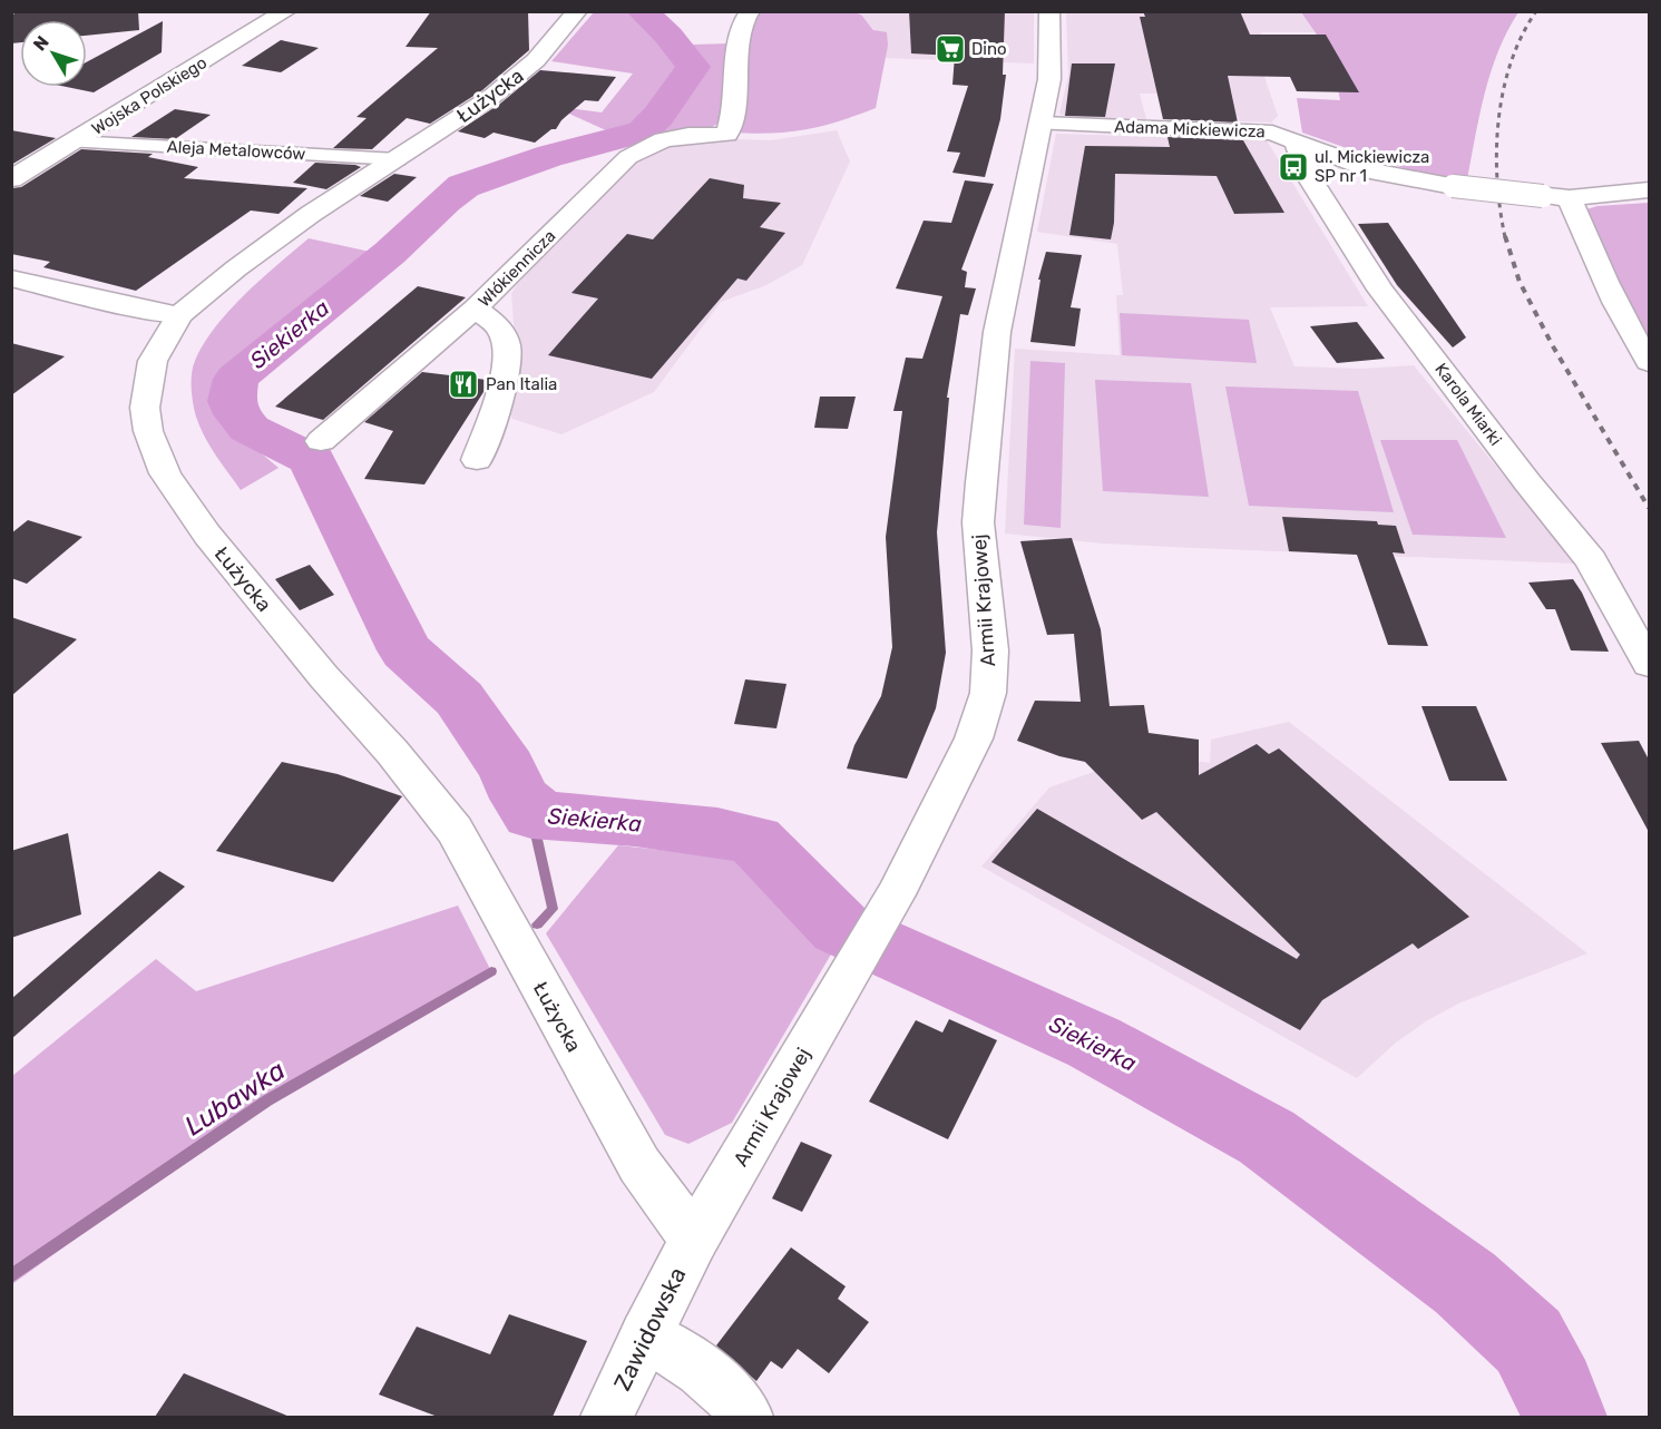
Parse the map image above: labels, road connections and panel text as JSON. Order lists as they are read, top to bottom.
{
  "streets": {
    "street": [
      "Wojska Polskiego",
      "Łużycka",
      "Adama Mickiewicza",
      "Aleja Metalowców",
      "Włókiennicza",
      "Karola Miarki",
      "Armii Krajowej",
      "Zawidowska"
    ]
  },
  "crossings": [
    ["Wojska Polskiego", "Aleja Metalowców"],
    ["Łużycka", "Aleja Metalowców"],
    ["Łużycka", "Armii Krajowej"],
    ["Łużycka", "Zawidowska"],
    ["Adama Mickiewicza", "Karola Miarki"],
    ["Adama Mickiewicza", "Armii Krajowej"],
    ["Armii Krajowej", "Zawidowska"]
  ],
  "water": ["Siekierka", "Lubawka"],
  "places": {
    "supermarket": ["Dino"],
    "bus stop": ["ul. Mickiewicza SP nr 1"],
    "restaurant": ["Pan Italia"]
  },
  "north": "top left"
}
